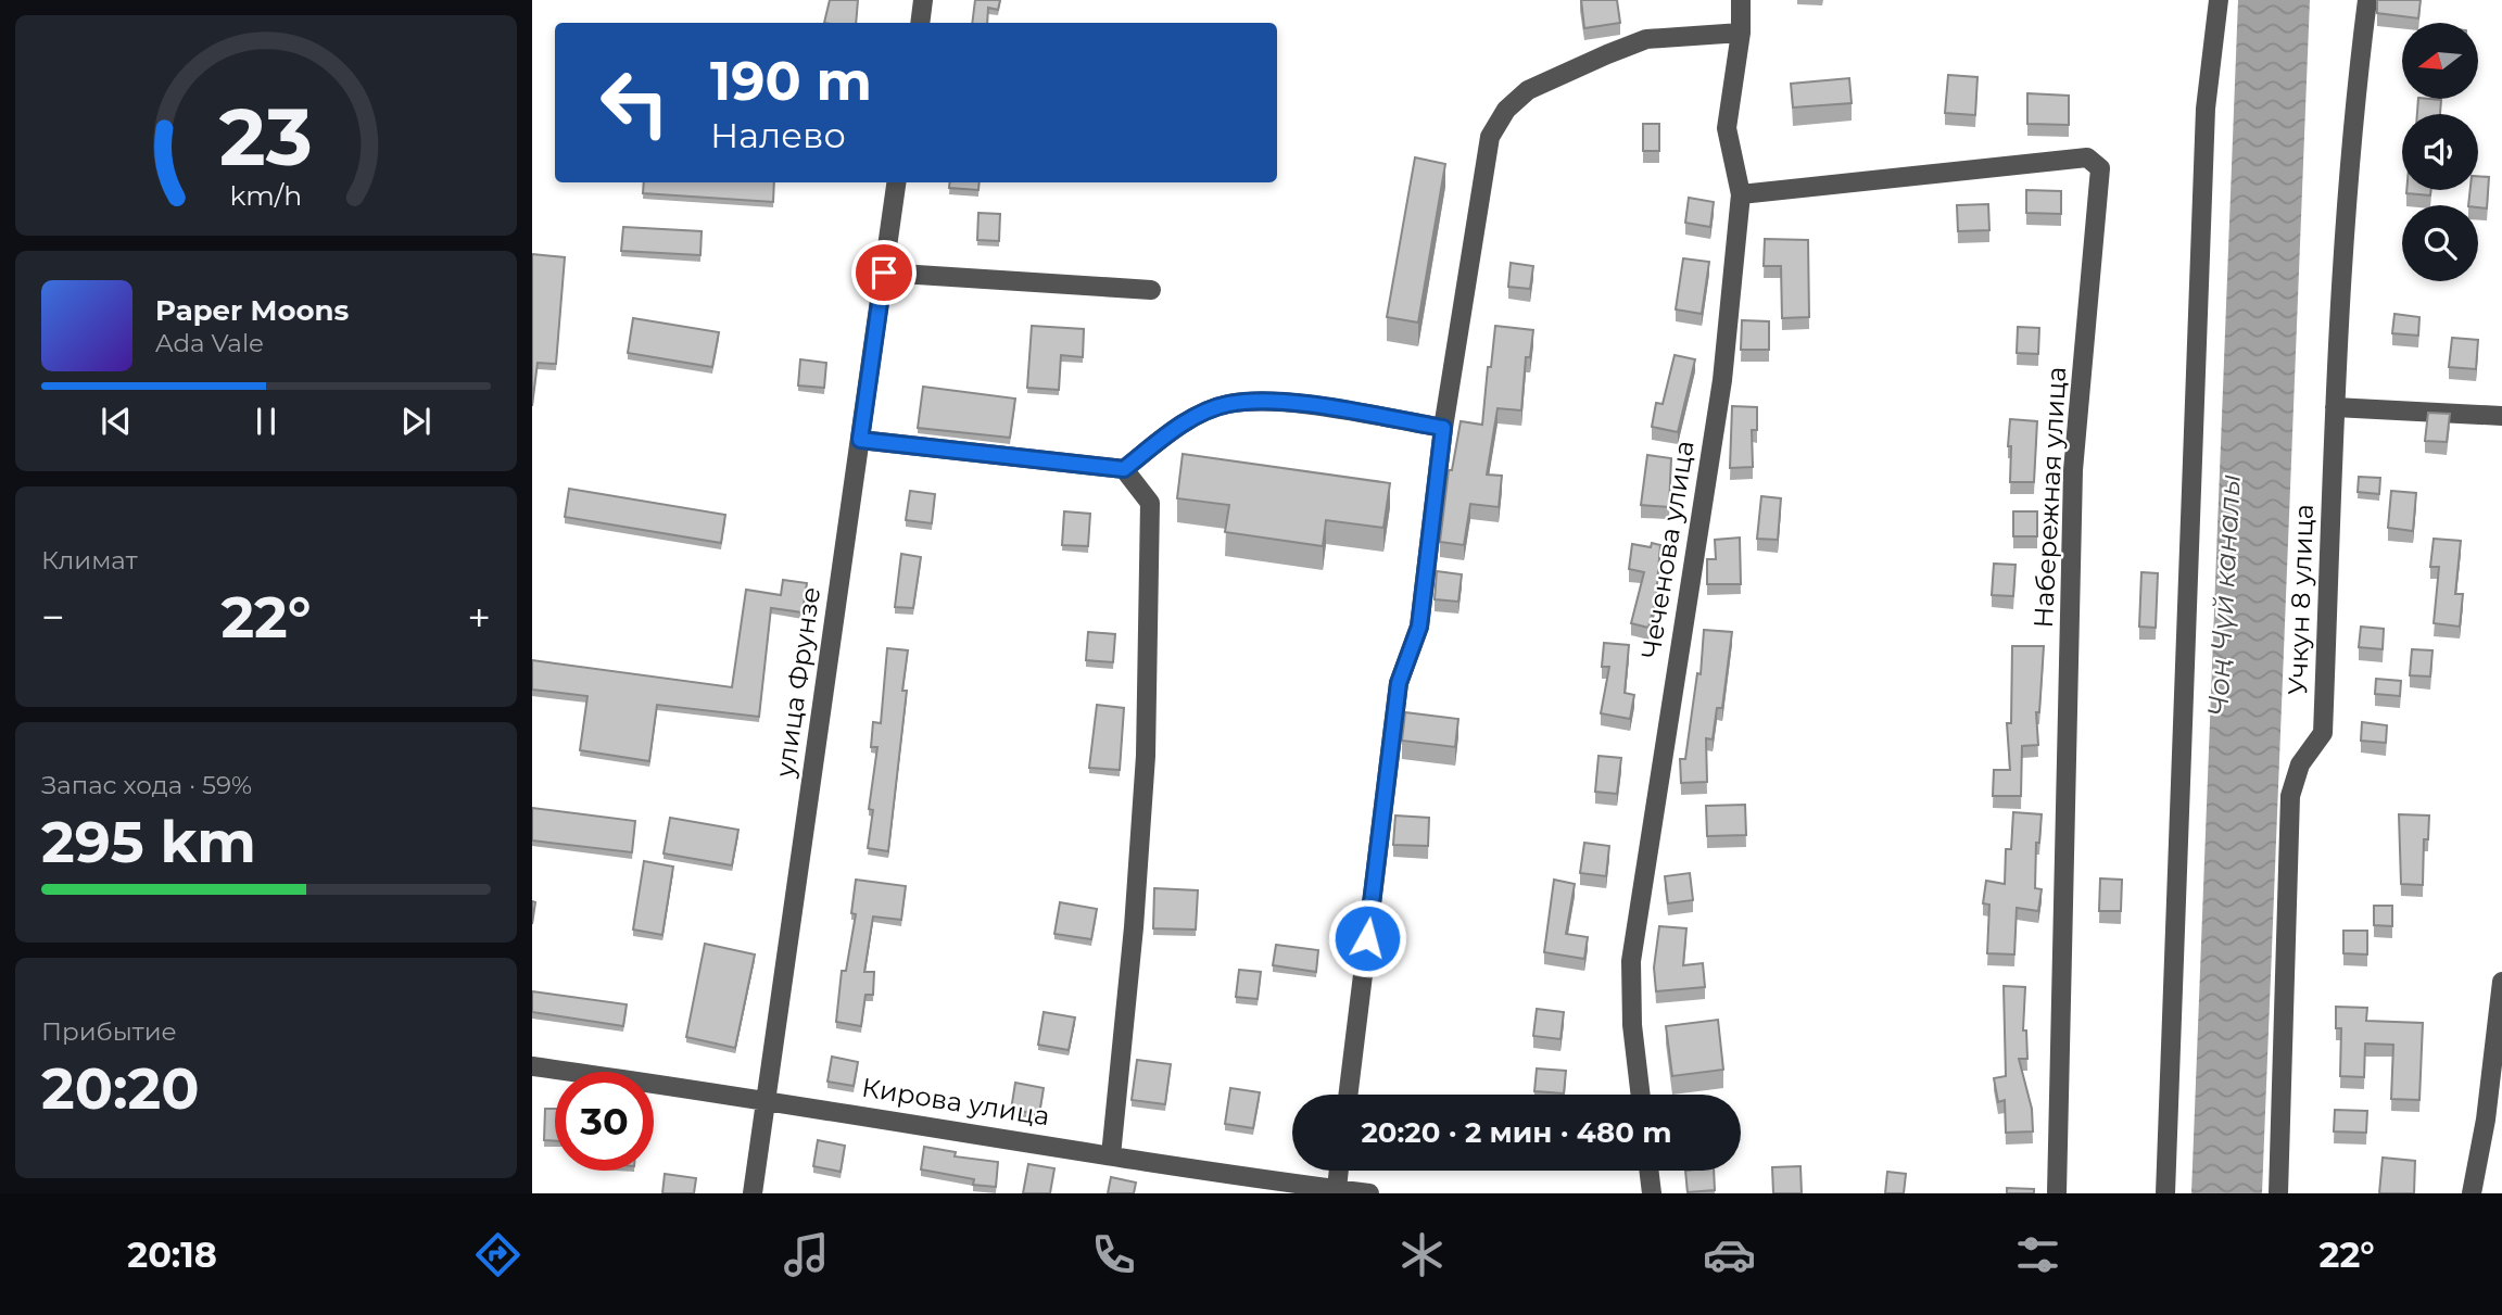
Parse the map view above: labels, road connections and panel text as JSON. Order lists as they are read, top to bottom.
{
  "streets": {
    "street": [
      "Набережная улица",
      "Чеченова улица",
      "Учкун 8 улица",
      "улица Фрунзе",
      "Кирова улица"
    ]
  },
  "crossings": [
    ["Набережная улица", "Чеченова улица"],
    ["улица Фрунзе", "Кирова улица"]
  ],
  "water": ["Чоң Чүй каналы"],
  "north": "left",
  "page": {
    "turn": ["190 m", "Налево"],
    "song": ["Paper Moons", "Ada Vale"],
    "tile": [
      "Климат",
      ["Запас хода · 59%", "295 km"],
      ["Прибытие", "20:20"]
    ],
    "heat": ["−", "22°", "+"],
    "limit": "30",
    "trip": "20:20 · 2 мин · 480 m",
    "tabs": ["20:18", "22°"],
    "gauge": ["23", "km/h"]
  }
}
